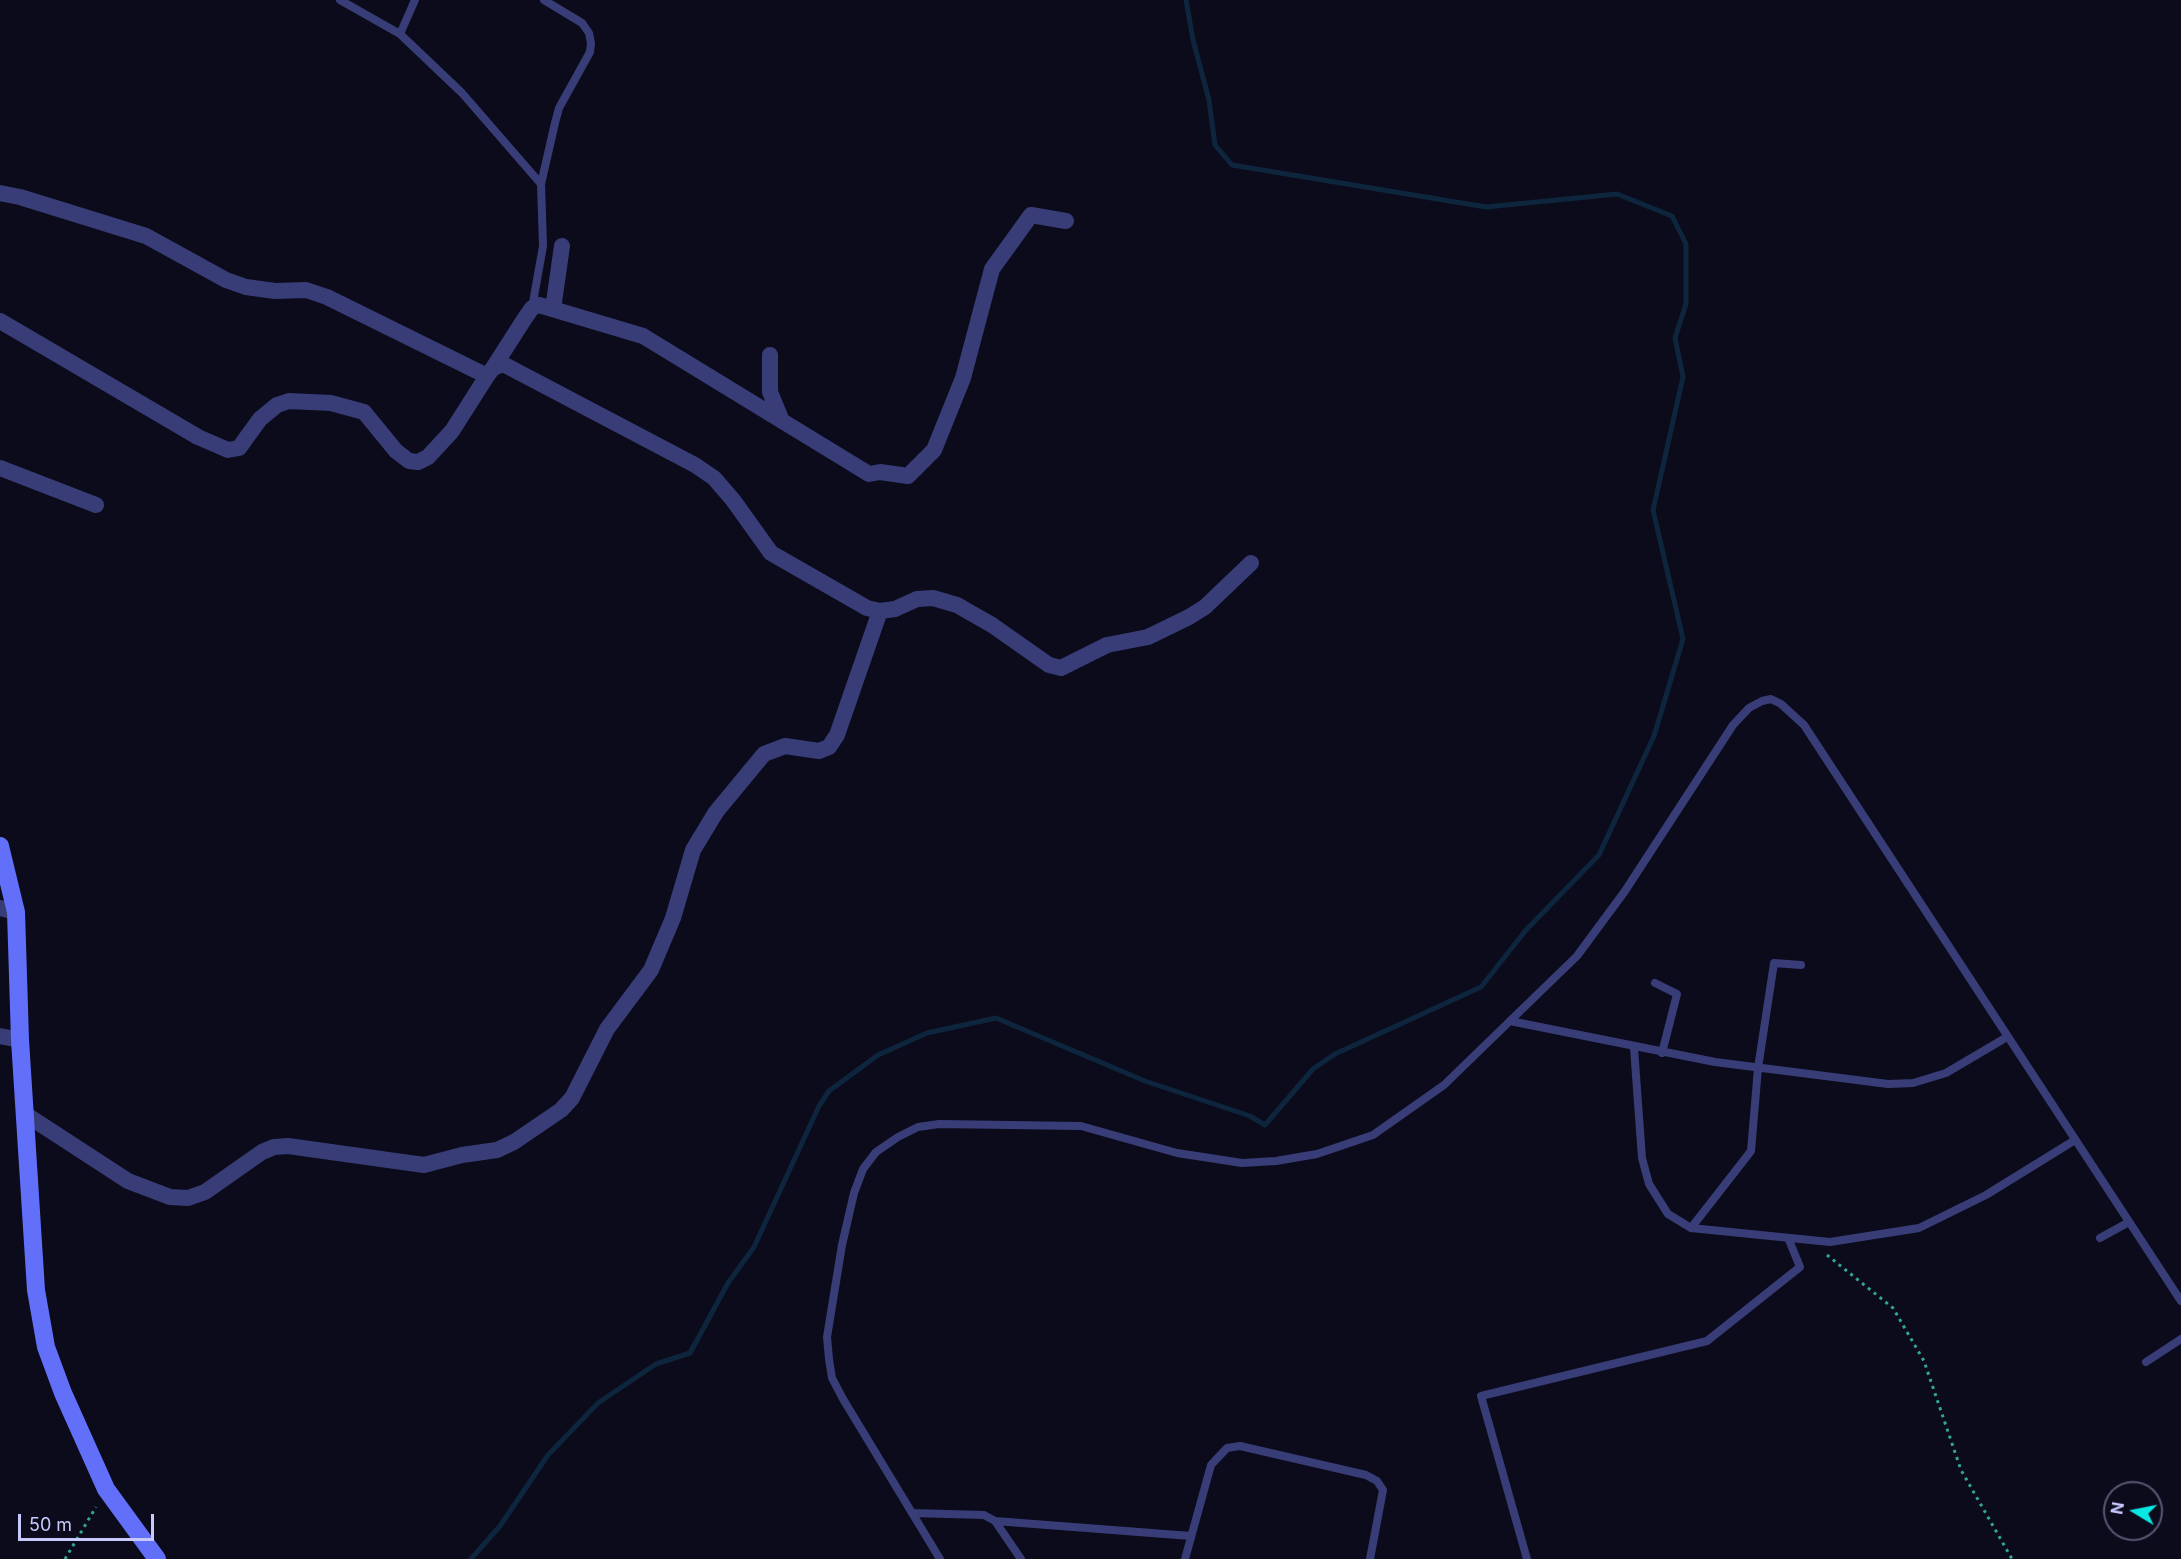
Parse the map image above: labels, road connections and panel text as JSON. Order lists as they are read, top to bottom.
{
  "scale_bar": "50 m",
  "north": "left"
}
